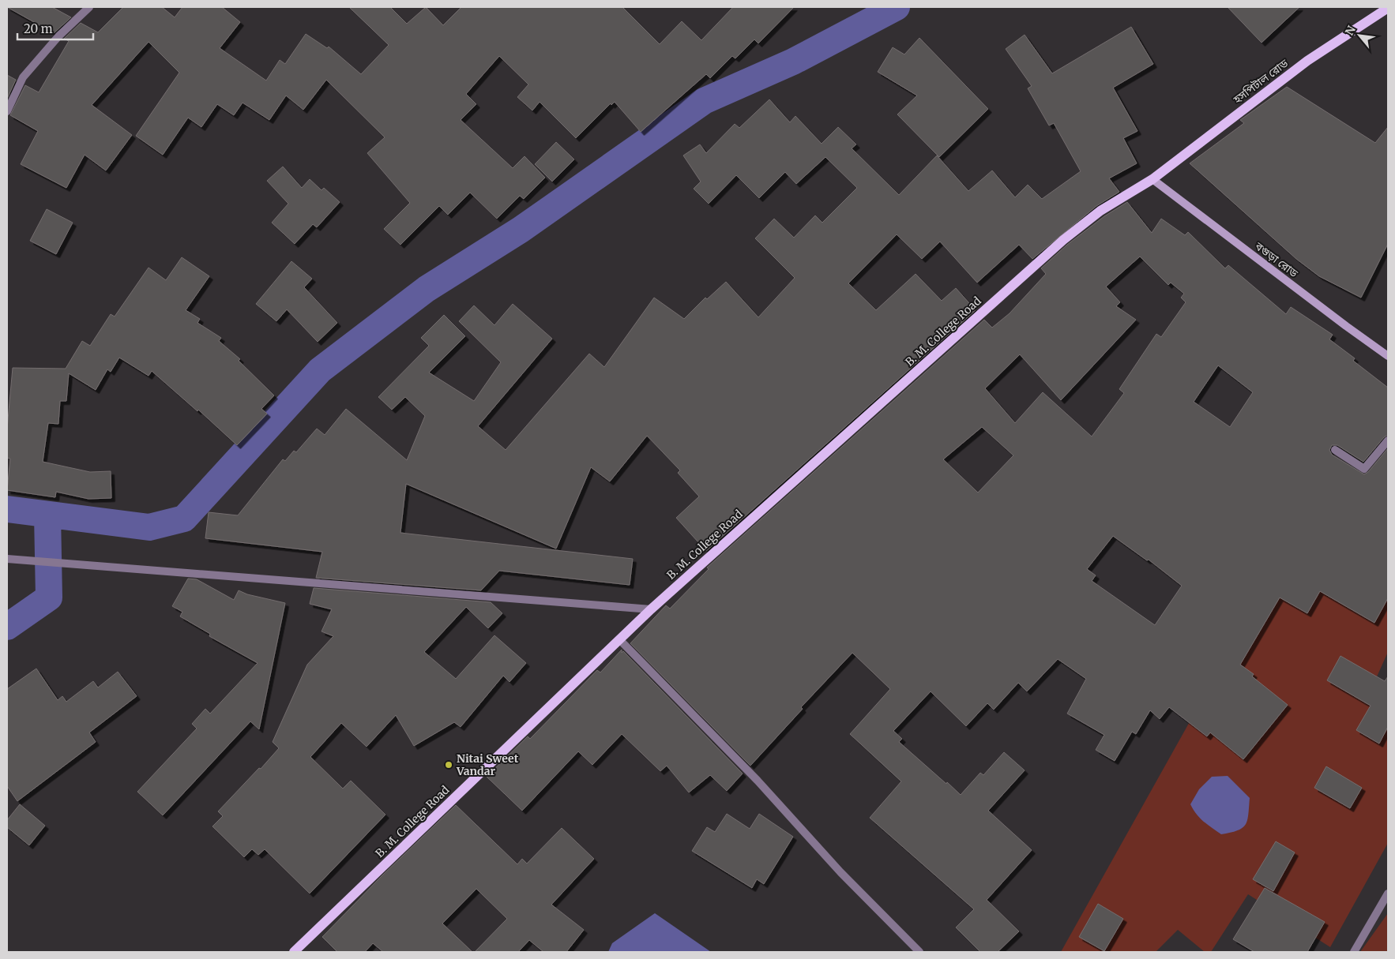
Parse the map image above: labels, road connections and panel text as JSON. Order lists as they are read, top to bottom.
{
  "streets": {
    "main road": ["হসপিটাল রোড", "বগুড়া রোড", "B. M. College Road"]
  },
  "crossings": [
    ["হসপিটাল রোড", "বগুড়া রোড"],
    ["হসপিটাল রোড", "B. M. College Road"],
    ["বগুড়া রোড", "B. M. College Road"]
  ],
  "places": ["Nitai Sweet Vandar"],
  "scale_bar": "20 m",
  "north": "top left"
}
